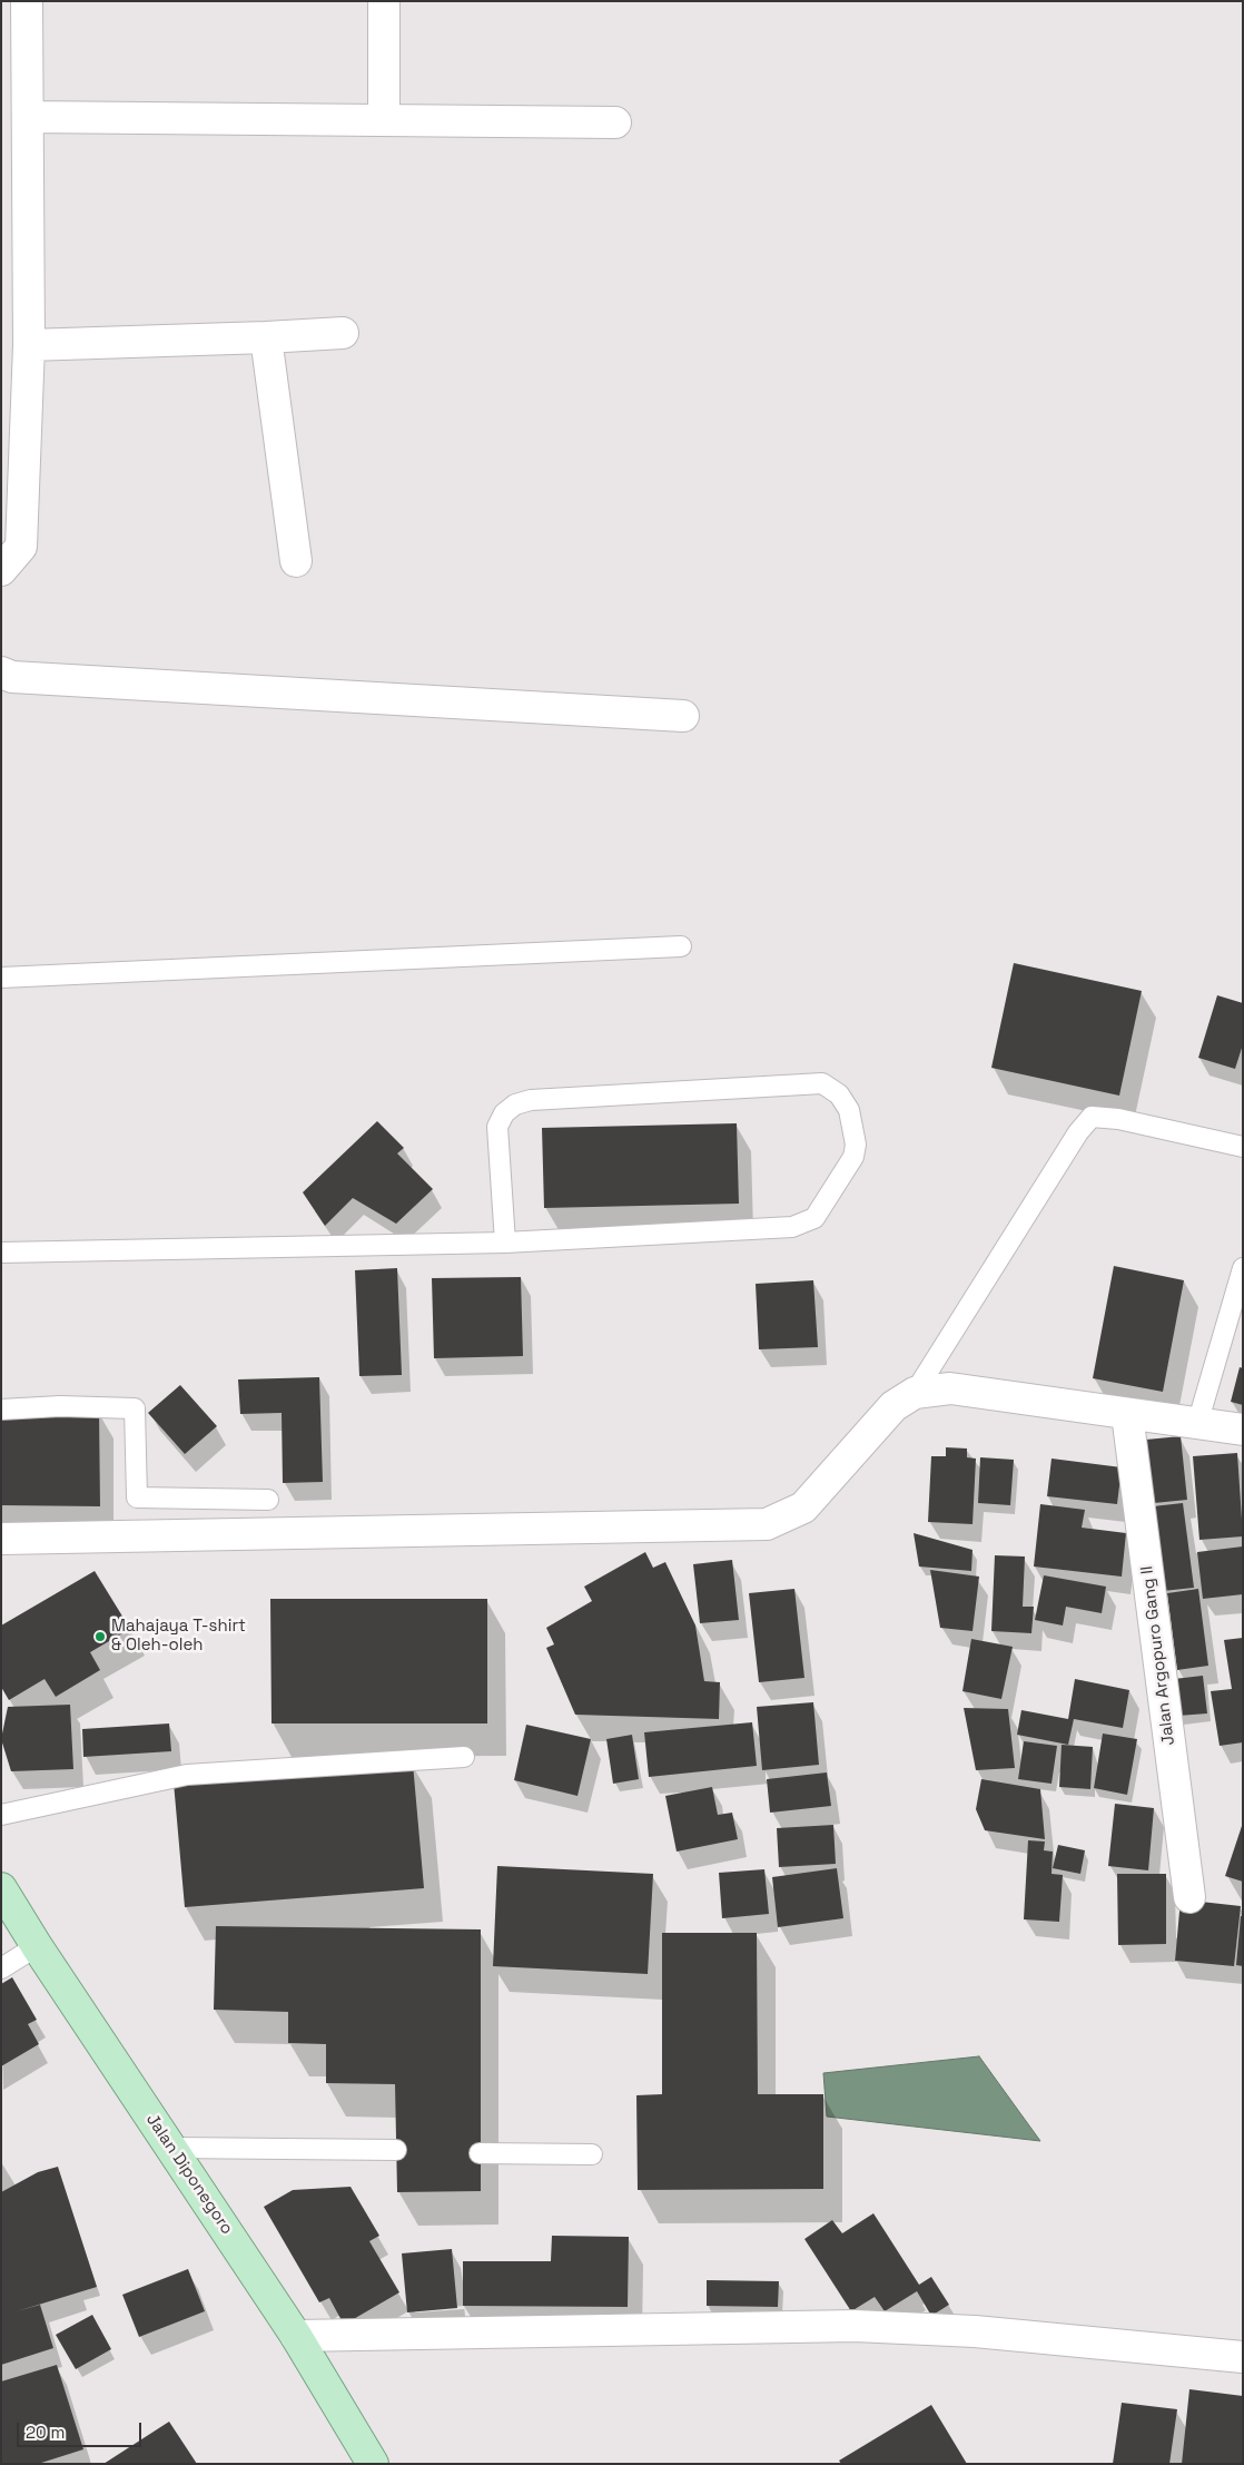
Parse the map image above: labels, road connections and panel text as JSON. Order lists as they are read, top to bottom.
{
  "streets": {
    "main road": ["Jalan Diponegoro"],
    "street": ["Jalan Argopuro Gang II"]
  },
  "places": ["Mahajaya T-shirt & Oleh-oleh"],
  "scale_bar": "20 m"
}
